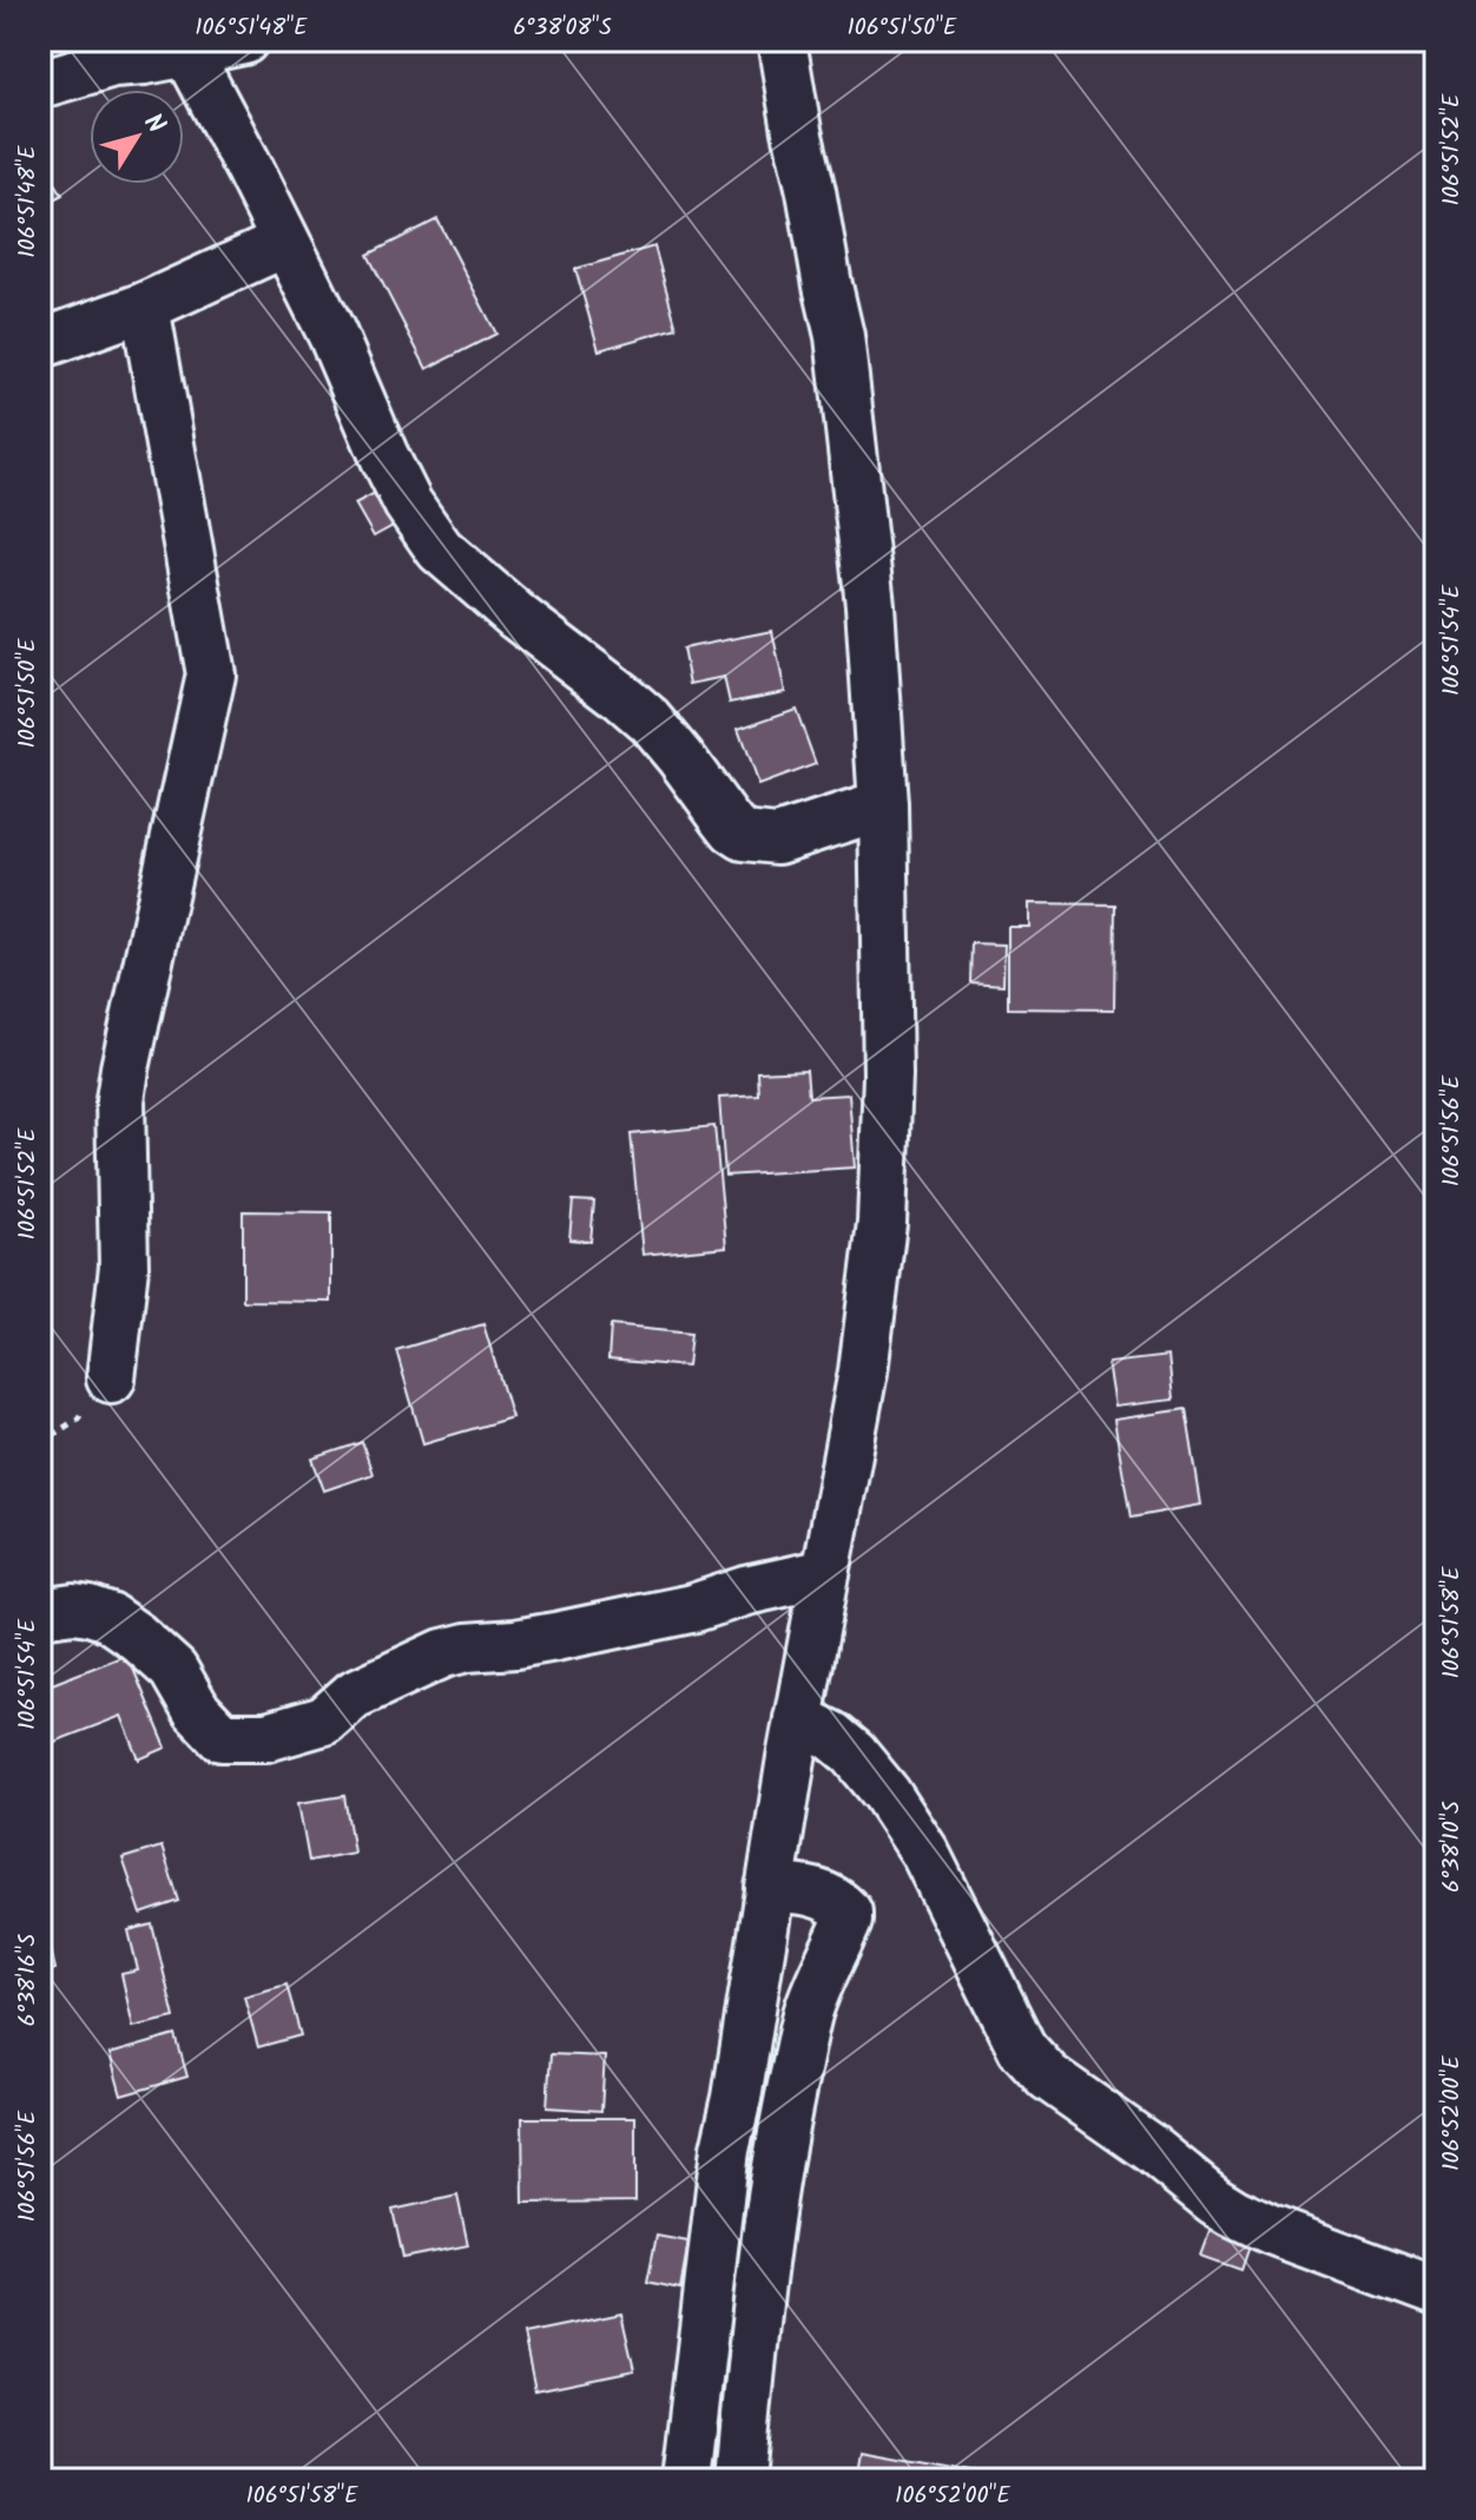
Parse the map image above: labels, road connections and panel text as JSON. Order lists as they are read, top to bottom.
{
  "north": "top right",
  "coordinates": [
    "106°51'48\"E",
    "6°38'08\"S",
    "106°51'50\"E",
    "106°51'52\"E",
    "106°51'54\"E",
    "106°51'56\"E",
    "106°51'58\"E",
    "6°38'10\"S",
    "6°38'16\"S",
    "106°52'00\"E"
  ]
}
